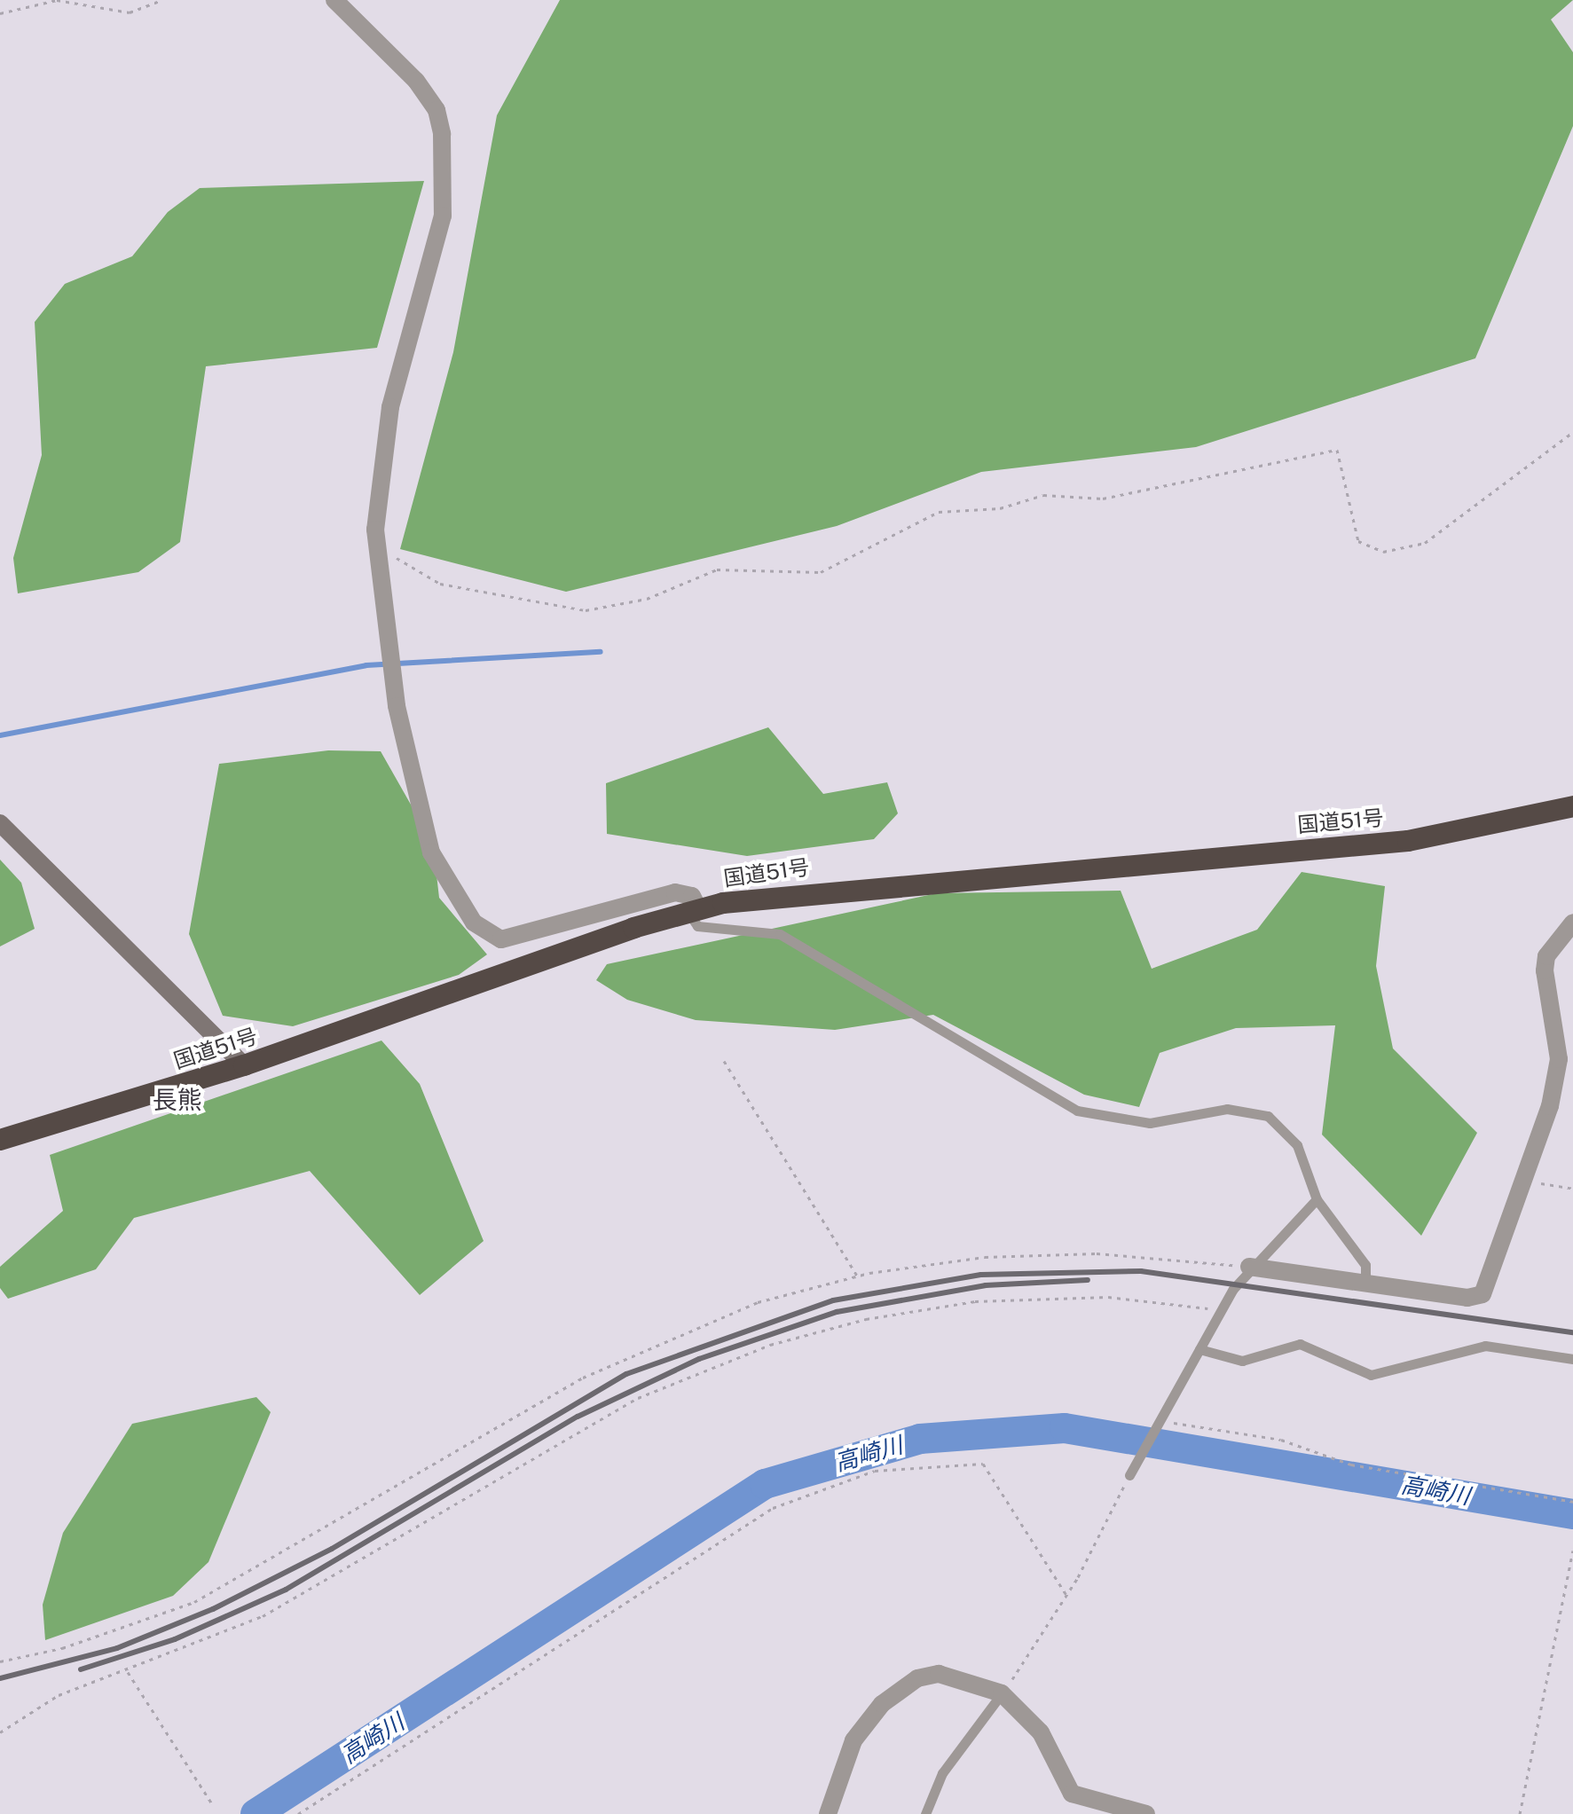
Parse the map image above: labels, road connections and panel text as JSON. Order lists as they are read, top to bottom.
{
  "streets": {
    "highway": ["国道51号"]
  },
  "districts": ["長熊"],
  "water": ["高崎川"]
}
